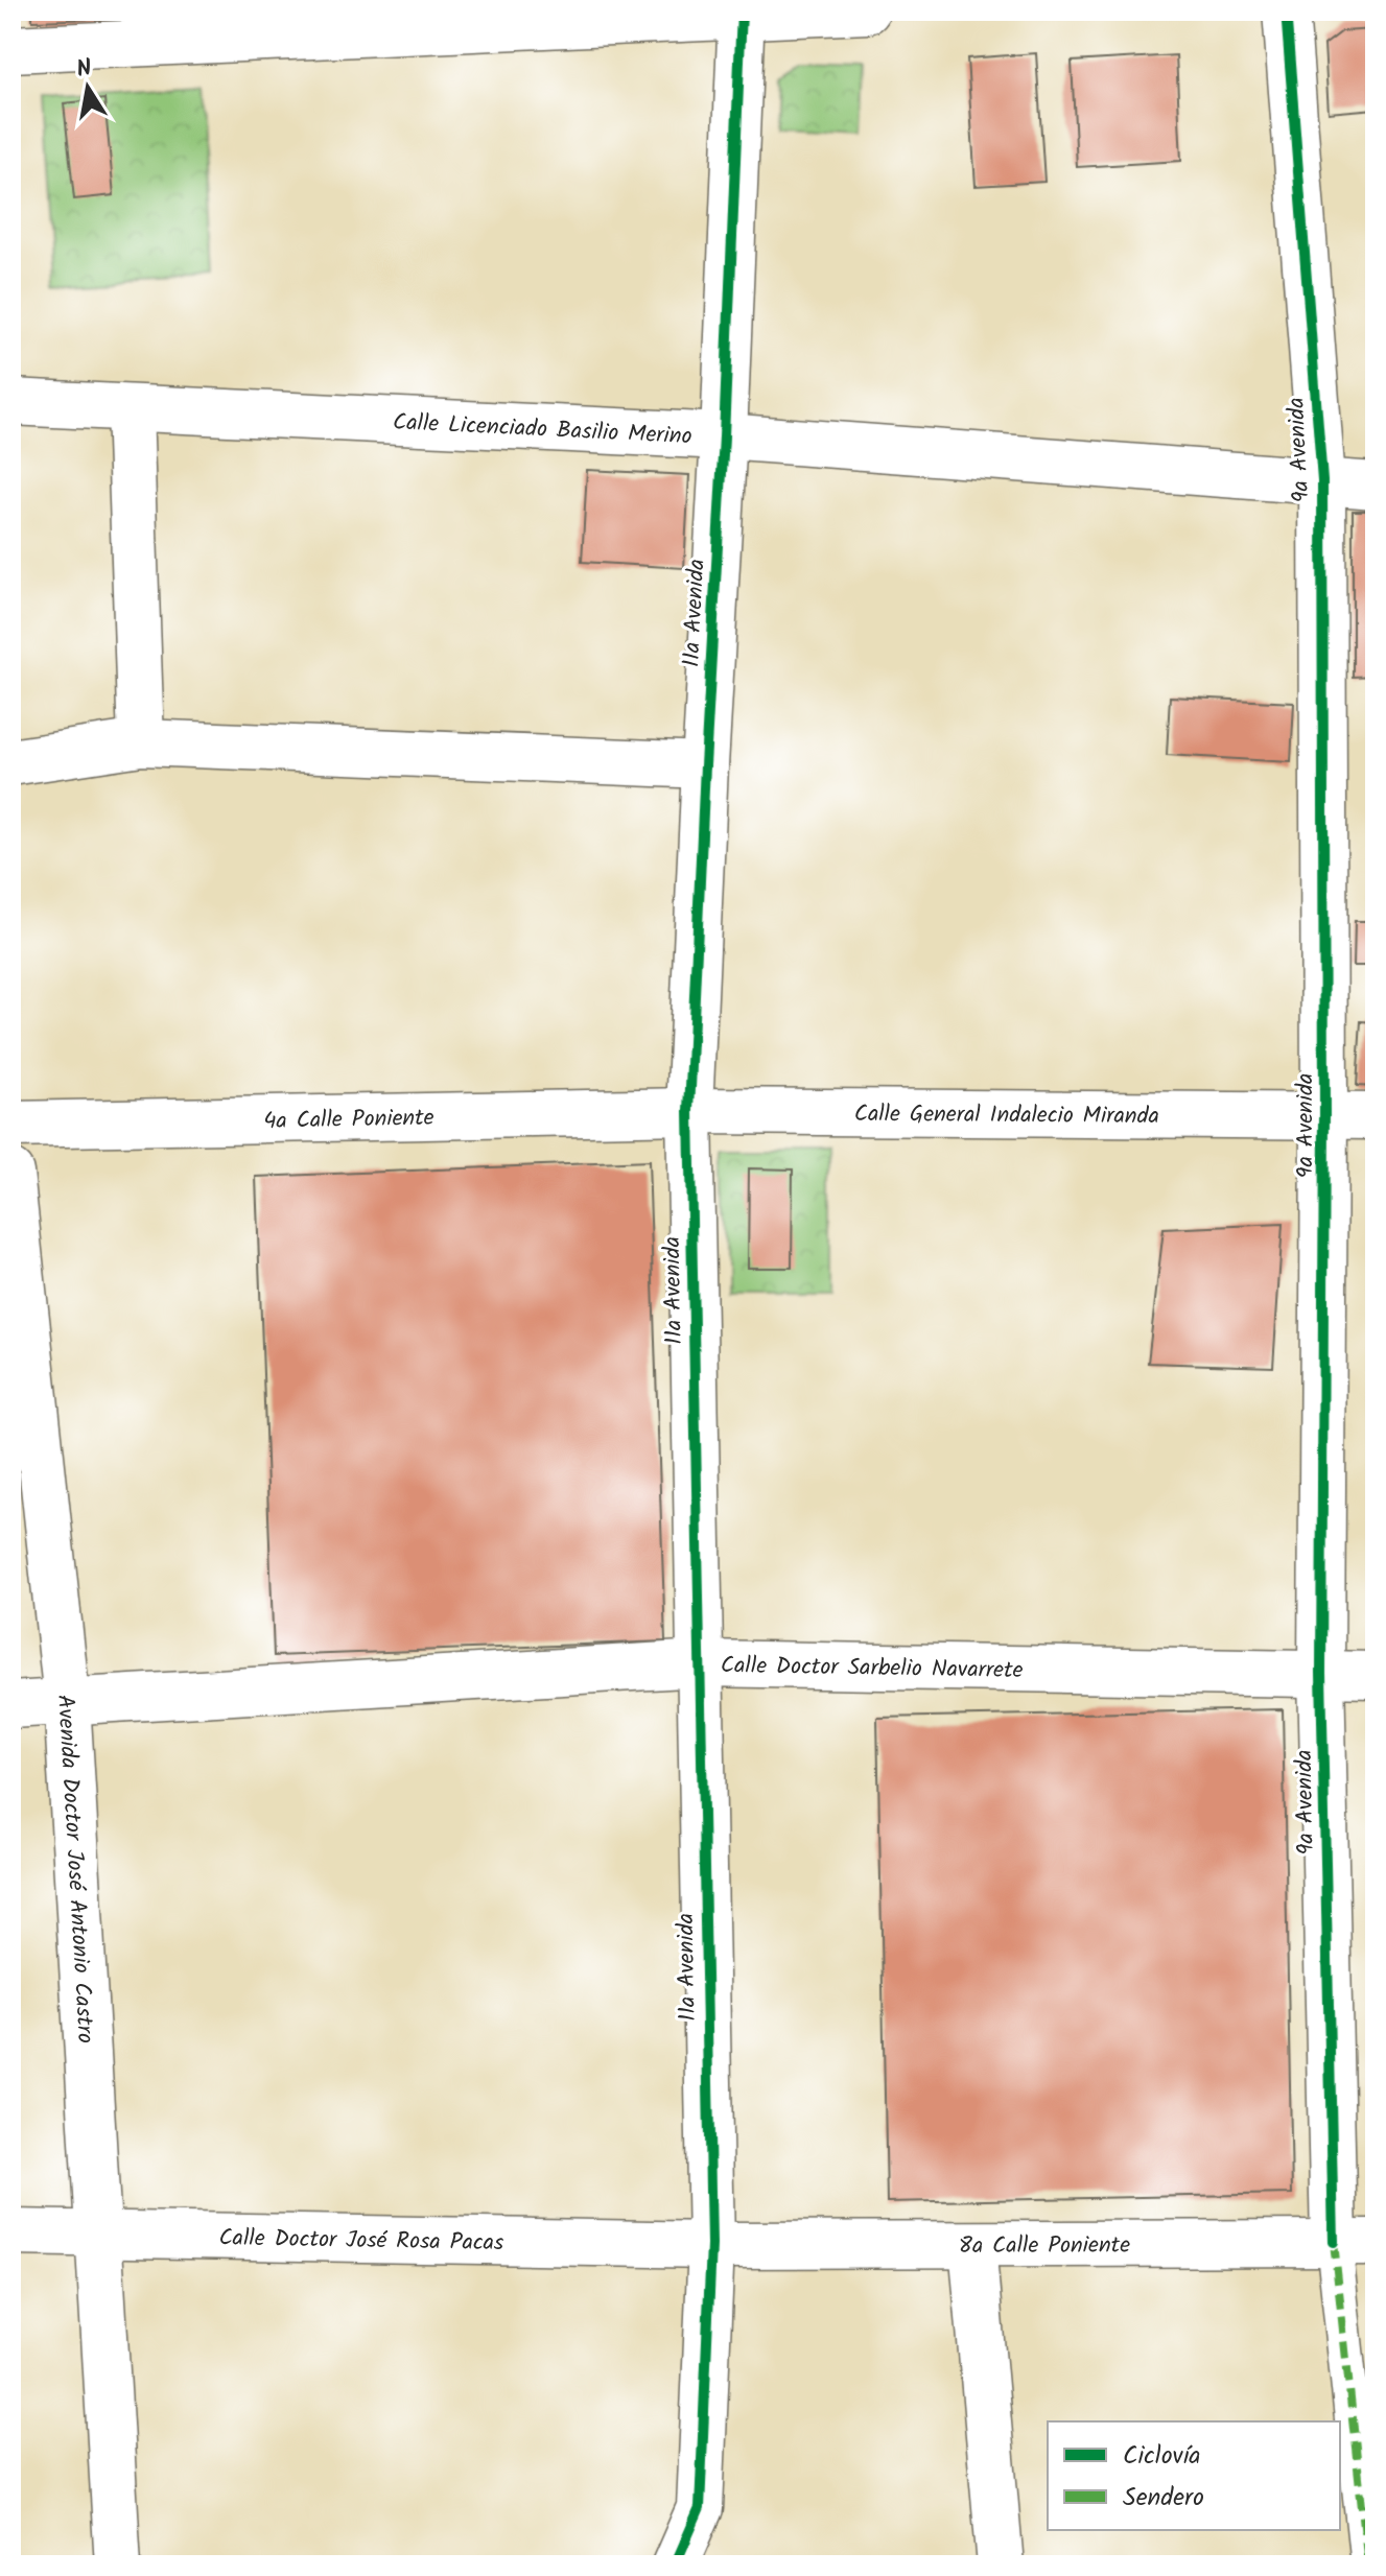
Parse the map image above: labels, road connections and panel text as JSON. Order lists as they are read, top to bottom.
{
  "streets": {
    "street": [
      "Calle Licenciado Basilio Merino",
      "9a Avenida",
      "11a Avenida",
      "Calle General Indalecio Miranda",
      "4a Calle Poniente",
      "Calle Doctor Sarbelio Navarrete",
      "Avenida Doctor José Antonio Castro",
      "Calle Doctor José Rosa Pacas",
      "8a Calle Poniente"
    ]
  },
  "crossings": [
    ["Calle Licenciado Basilio Merino", "9a Avenida"],
    ["Calle Licenciado Basilio Merino", "11a Avenida"],
    ["9a Avenida", "Calle General Indalecio Miranda"],
    ["9a Avenida", "Calle Doctor Sarbelio Navarrete"],
    ["9a Avenida", "8a Calle Poniente"],
    ["11a Avenida", "Calle General Indalecio Miranda"],
    ["11a Avenida", "4a Calle Poniente"],
    ["11a Avenida", "Calle Doctor Sarbelio Navarrete"],
    ["11a Avenida", "Calle Doctor José Rosa Pacas"],
    ["11a Avenida", "8a Calle Poniente"],
    ["Calle General Indalecio Miranda", "4a Calle Poniente"],
    ["Calle Doctor Sarbelio Navarrete", "Avenida Doctor José Antonio Castro"],
    ["Avenida Doctor José Antonio Castro", "Calle Doctor José Rosa Pacas"],
    ["Calle Doctor José Rosa Pacas", "8a Calle Poniente"]
  ],
  "legend": ["Ciclovía", "Sendero"],
  "north": "top"
}
